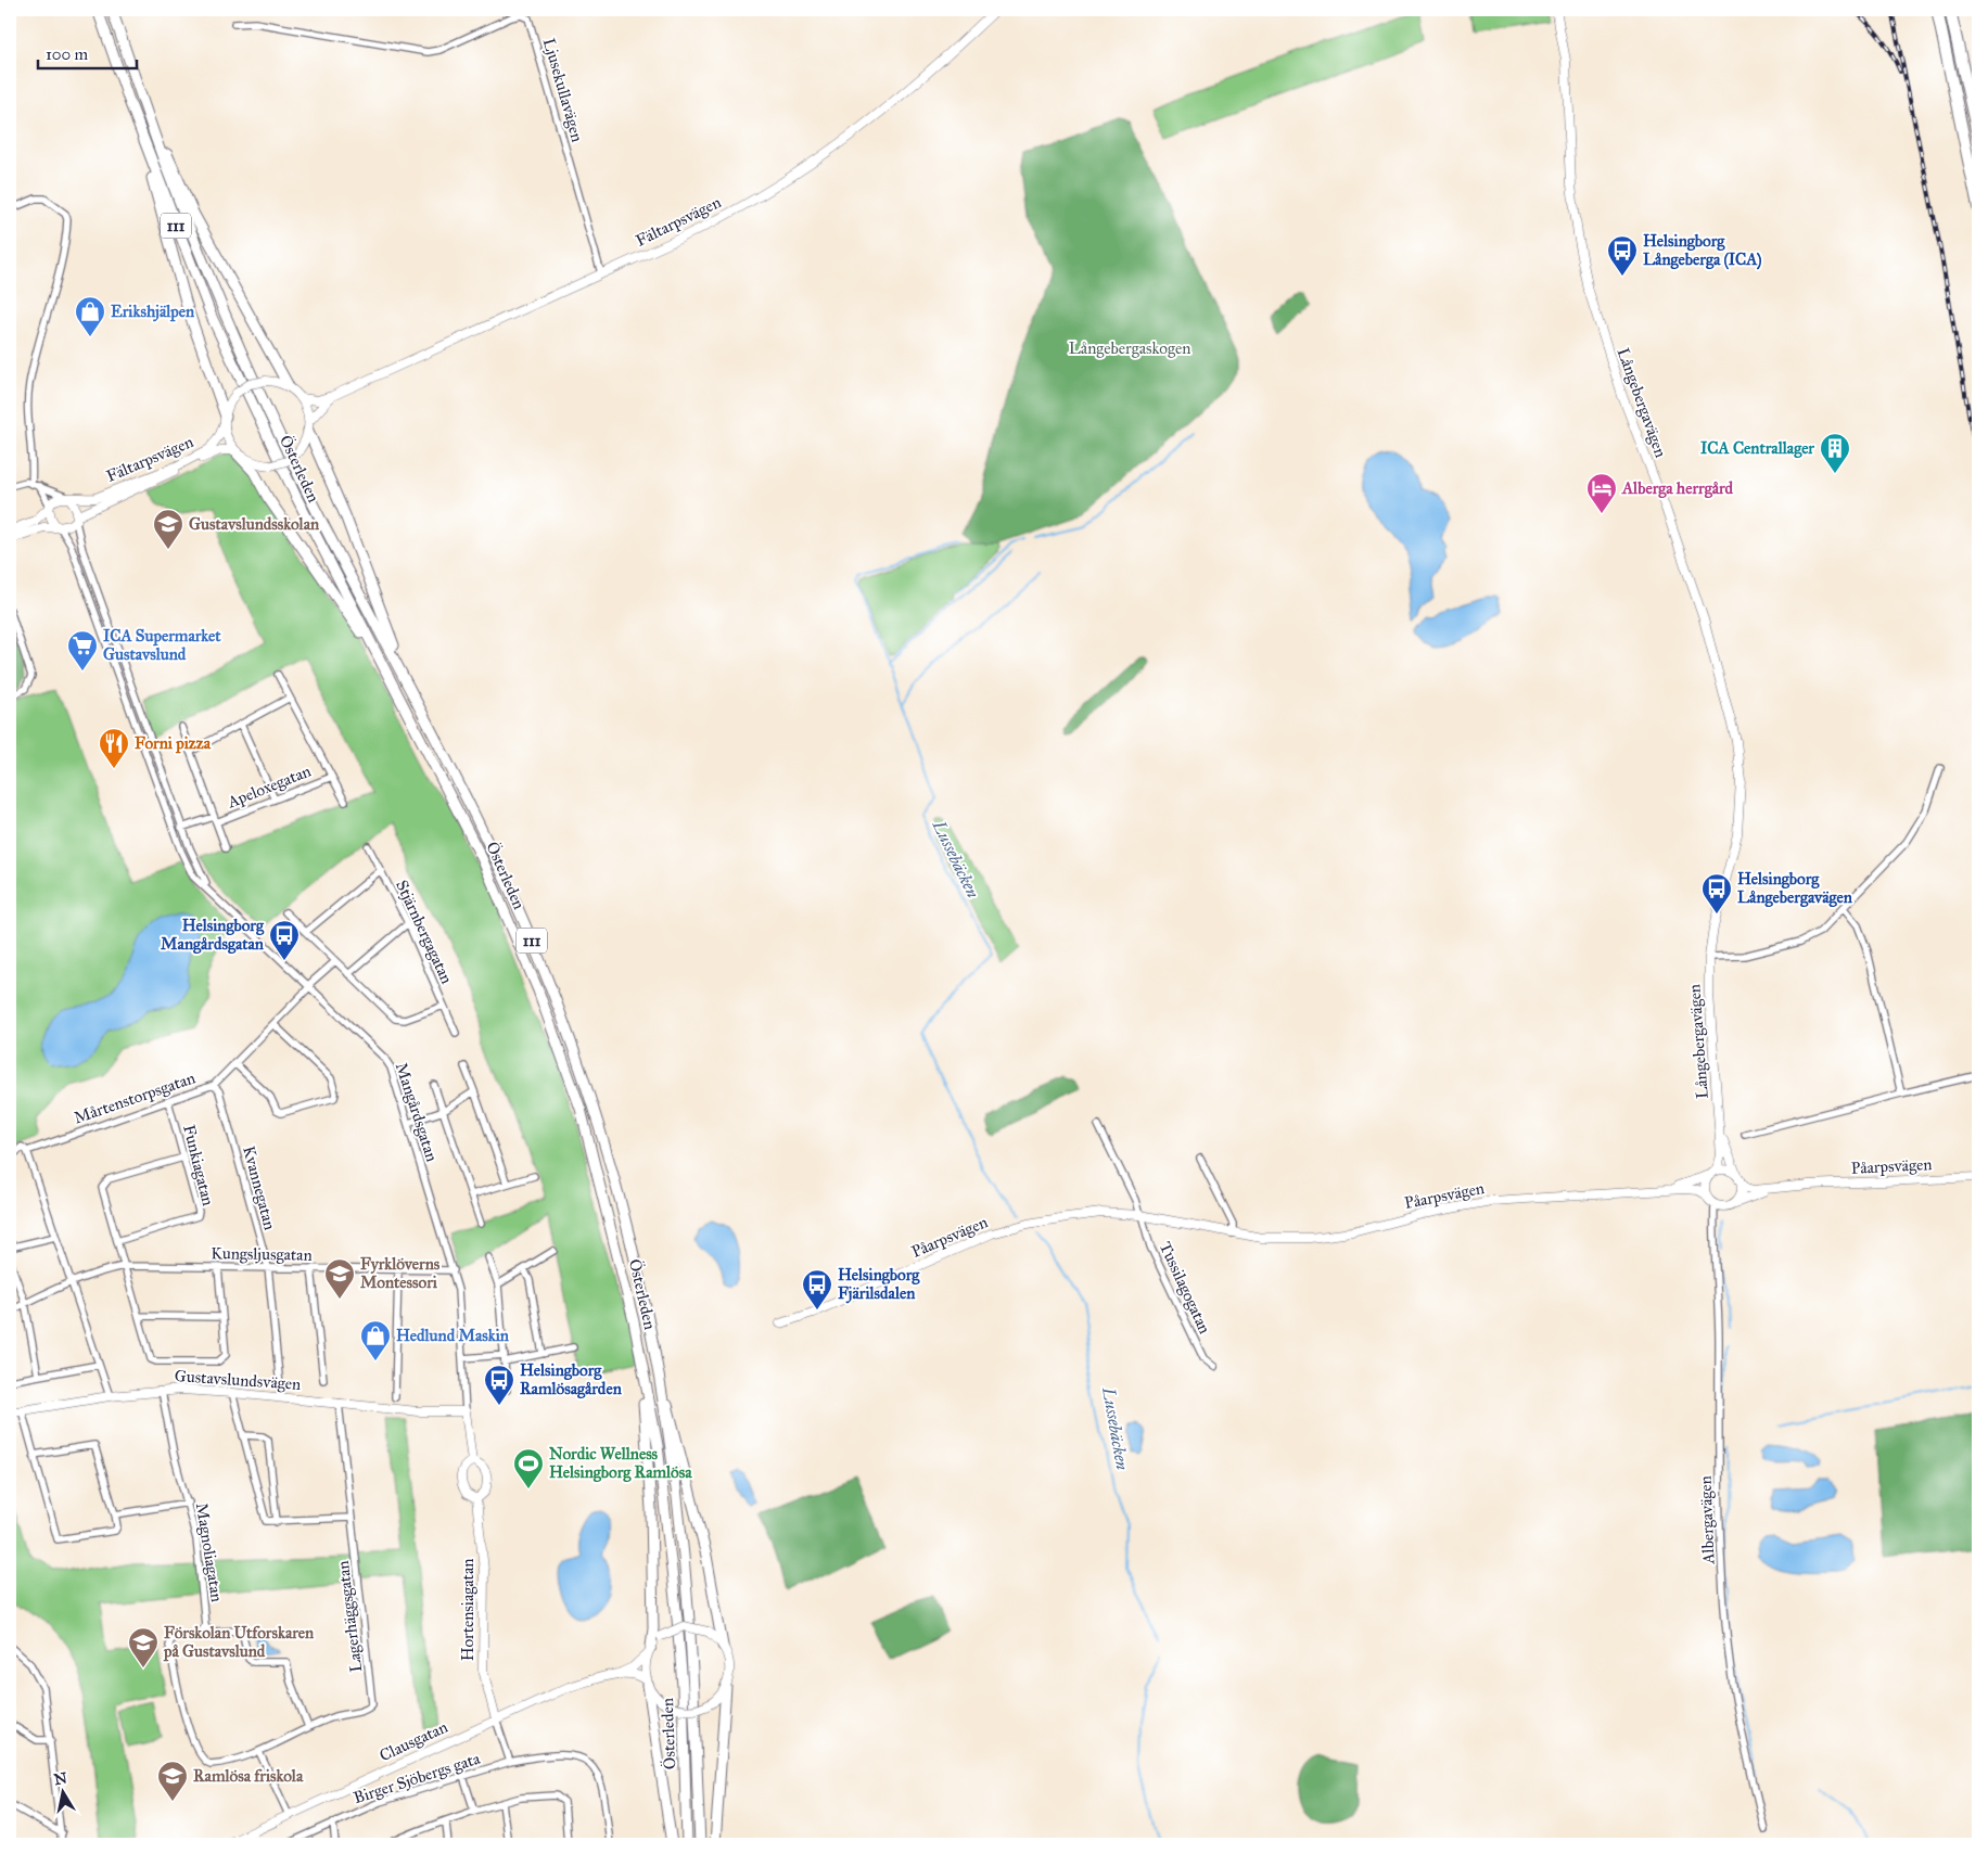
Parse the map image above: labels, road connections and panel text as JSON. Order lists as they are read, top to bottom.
{
  "streets": {
    "main road": ["111", "Österleden"],
    "street": [
      "Ljusekullavägen",
      "Fältarpsvägen",
      "Långebergavägen",
      "Apeloxegatan",
      "Stjärnbergagatan",
      "Mårtenstorpsgatan",
      "Mangårdsgatan",
      "Funkiagatan",
      "Påarpsvägen",
      "Kvannegatan",
      "Kungsljusgatan",
      "Tussilagogatan",
      "Gustavslundsvägen",
      "Albergavägen",
      "Magnoliagatan",
      "Hortensiagatan",
      "Lagerhäggsgatan",
      "Clausgatan",
      "Birger Sjöbergs gata"
    ]
  },
  "crossings": [
    ["Ljusekullavägen", "Fältarpsvägen"],
    ["Fältarpsvägen", "Mangårdsgatan"],
    ["Långebergavägen", "Påarpsvägen"],
    ["Långebergavägen", "Albergavägen"],
    ["Apeloxegatan", "Mangårdsgatan"],
    ["Mårtenstorpsgatan", "Mangårdsgatan"],
    ["Mårtenstorpsgatan", "Funkiagatan"],
    ["Mårtenstorpsgatan", "Kvannegatan"],
    ["Mangårdsgatan", "Kungsljusgatan"],
    ["Mangårdsgatan", "Gustavslundsvägen"],
    ["Mangårdsgatan", "Hortensiagatan"],
    ["Påarpsvägen", "Tussilagogatan"],
    ["Påarpsvägen", "Albergavägen"],
    ["Kvannegatan", "Kungsljusgatan"],
    ["Kvannegatan", "Gustavslundsvägen"],
    ["Gustavslundsvägen", "Magnoliagatan"],
    ["Gustavslundsvägen", "Hortensiagatan"],
    ["Gustavslundsvägen", "Lagerhäggsgatan"],
    ["Hortensiagatan", "Clausgatan"]
  ],
  "water": ["Lussebäcken"],
  "parks": ["Långebergaskogen"],
  "places": {
    "bus stop": [
      "Helsingborg Långeberga (ICA)",
      "Helsingborg Långebergavägen",
      "Helsingborg Mangårdsgatan",
      "Helsingborg Fjärilsdalen",
      "Helsingborg Ramlösagården"
    ],
    "shop": ["Erikshjälpen", "Hedlund Maskin"],
    "building": ["ICA Centrallager"],
    "hotel": ["Alberga herrgård"],
    "school or university": [
      "Gustavslundsskolan",
      "Fyrklöverns Montessori",
      "Förskolan Utforskaren på Gustavslund",
      "Ramlösa friskola"
    ],
    "supermarket": ["ICA Supermarket Gustavslund"],
    "restaurant": ["Forni pizza"],
    "sports": ["Nordic Wellness Helsingborg Ramlösa"]
  },
  "scale_bar": "100 m",
  "north": "top"
}
